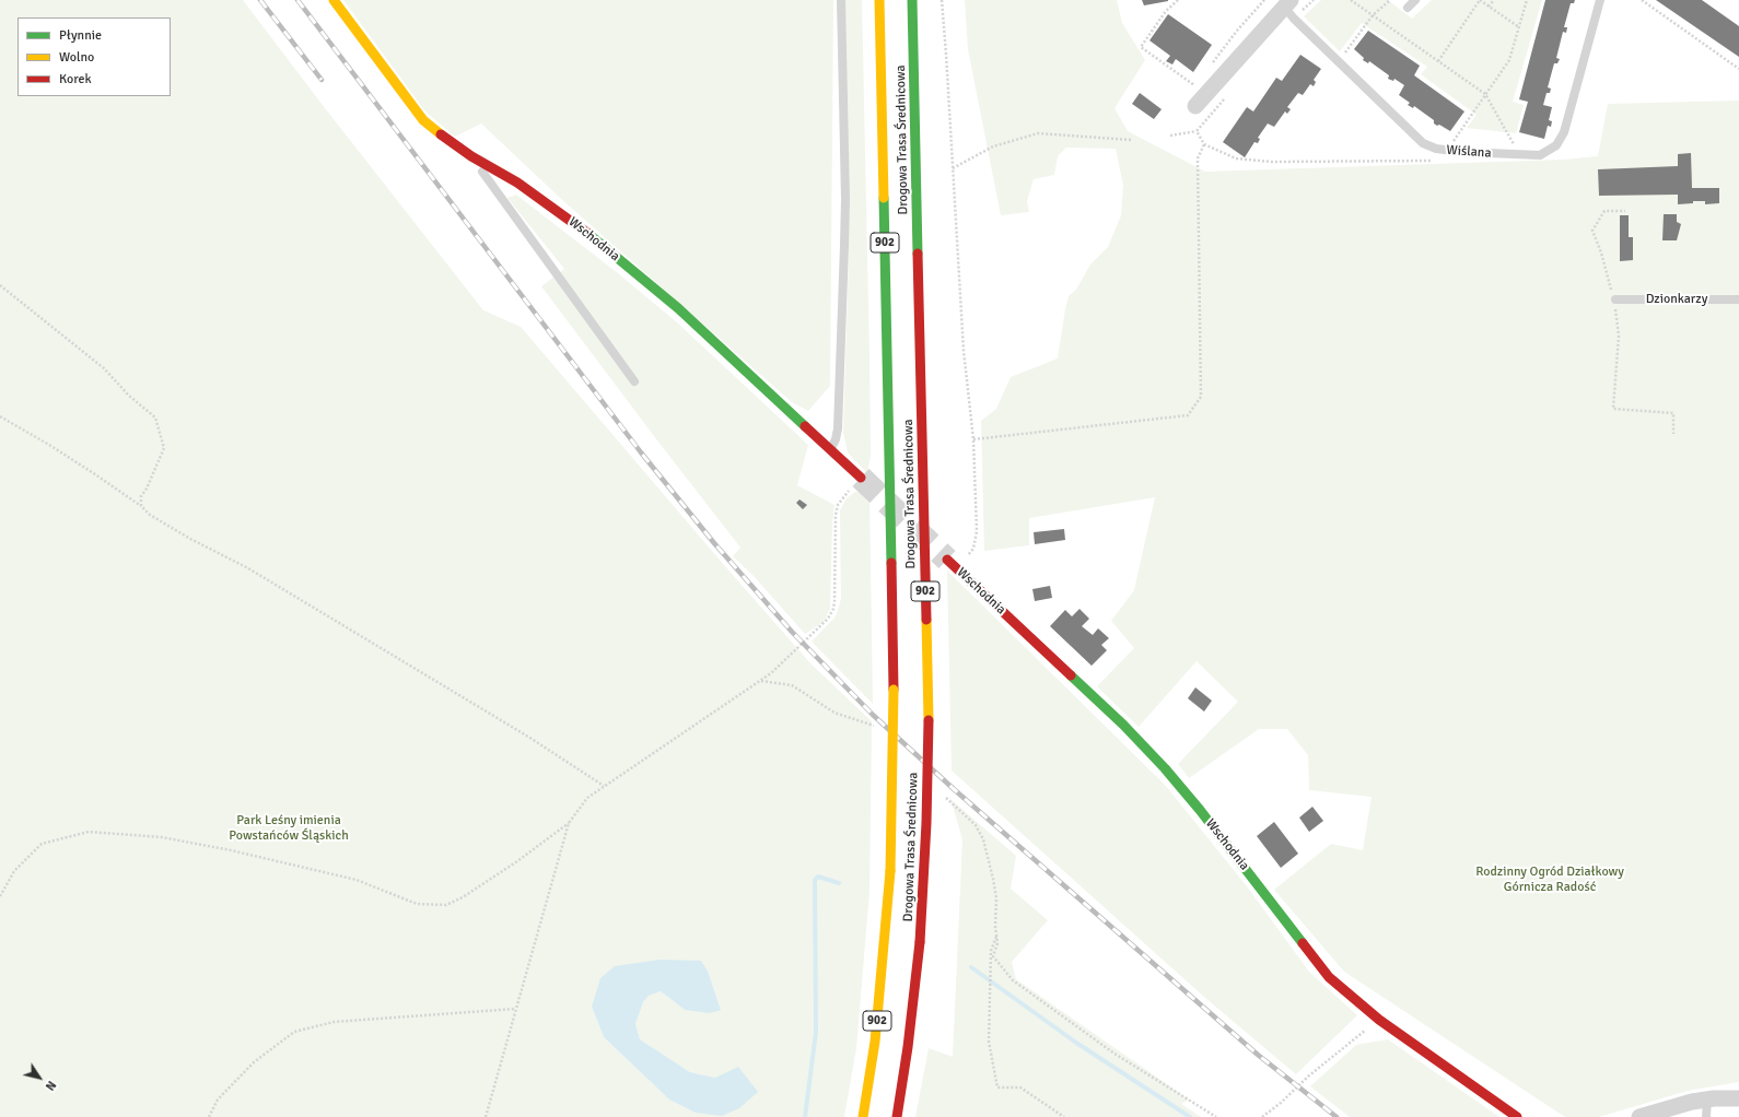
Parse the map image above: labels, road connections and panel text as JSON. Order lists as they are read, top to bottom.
{
  "streets": {
    "main road": ["Drogowa Trasa Średnicowa", "Wschodnia", "902"],
    "lane": ["Wiślana", "Dzionkarzy"]
  },
  "parks": ["Park Leśny imienia Powstańców Śląskich", "Rodzinny Ogród Działkowy Górnicza Radość"],
  "legend": ["Płynnie", "Wolno", "Korek"],
  "north": "bottom right"
}
